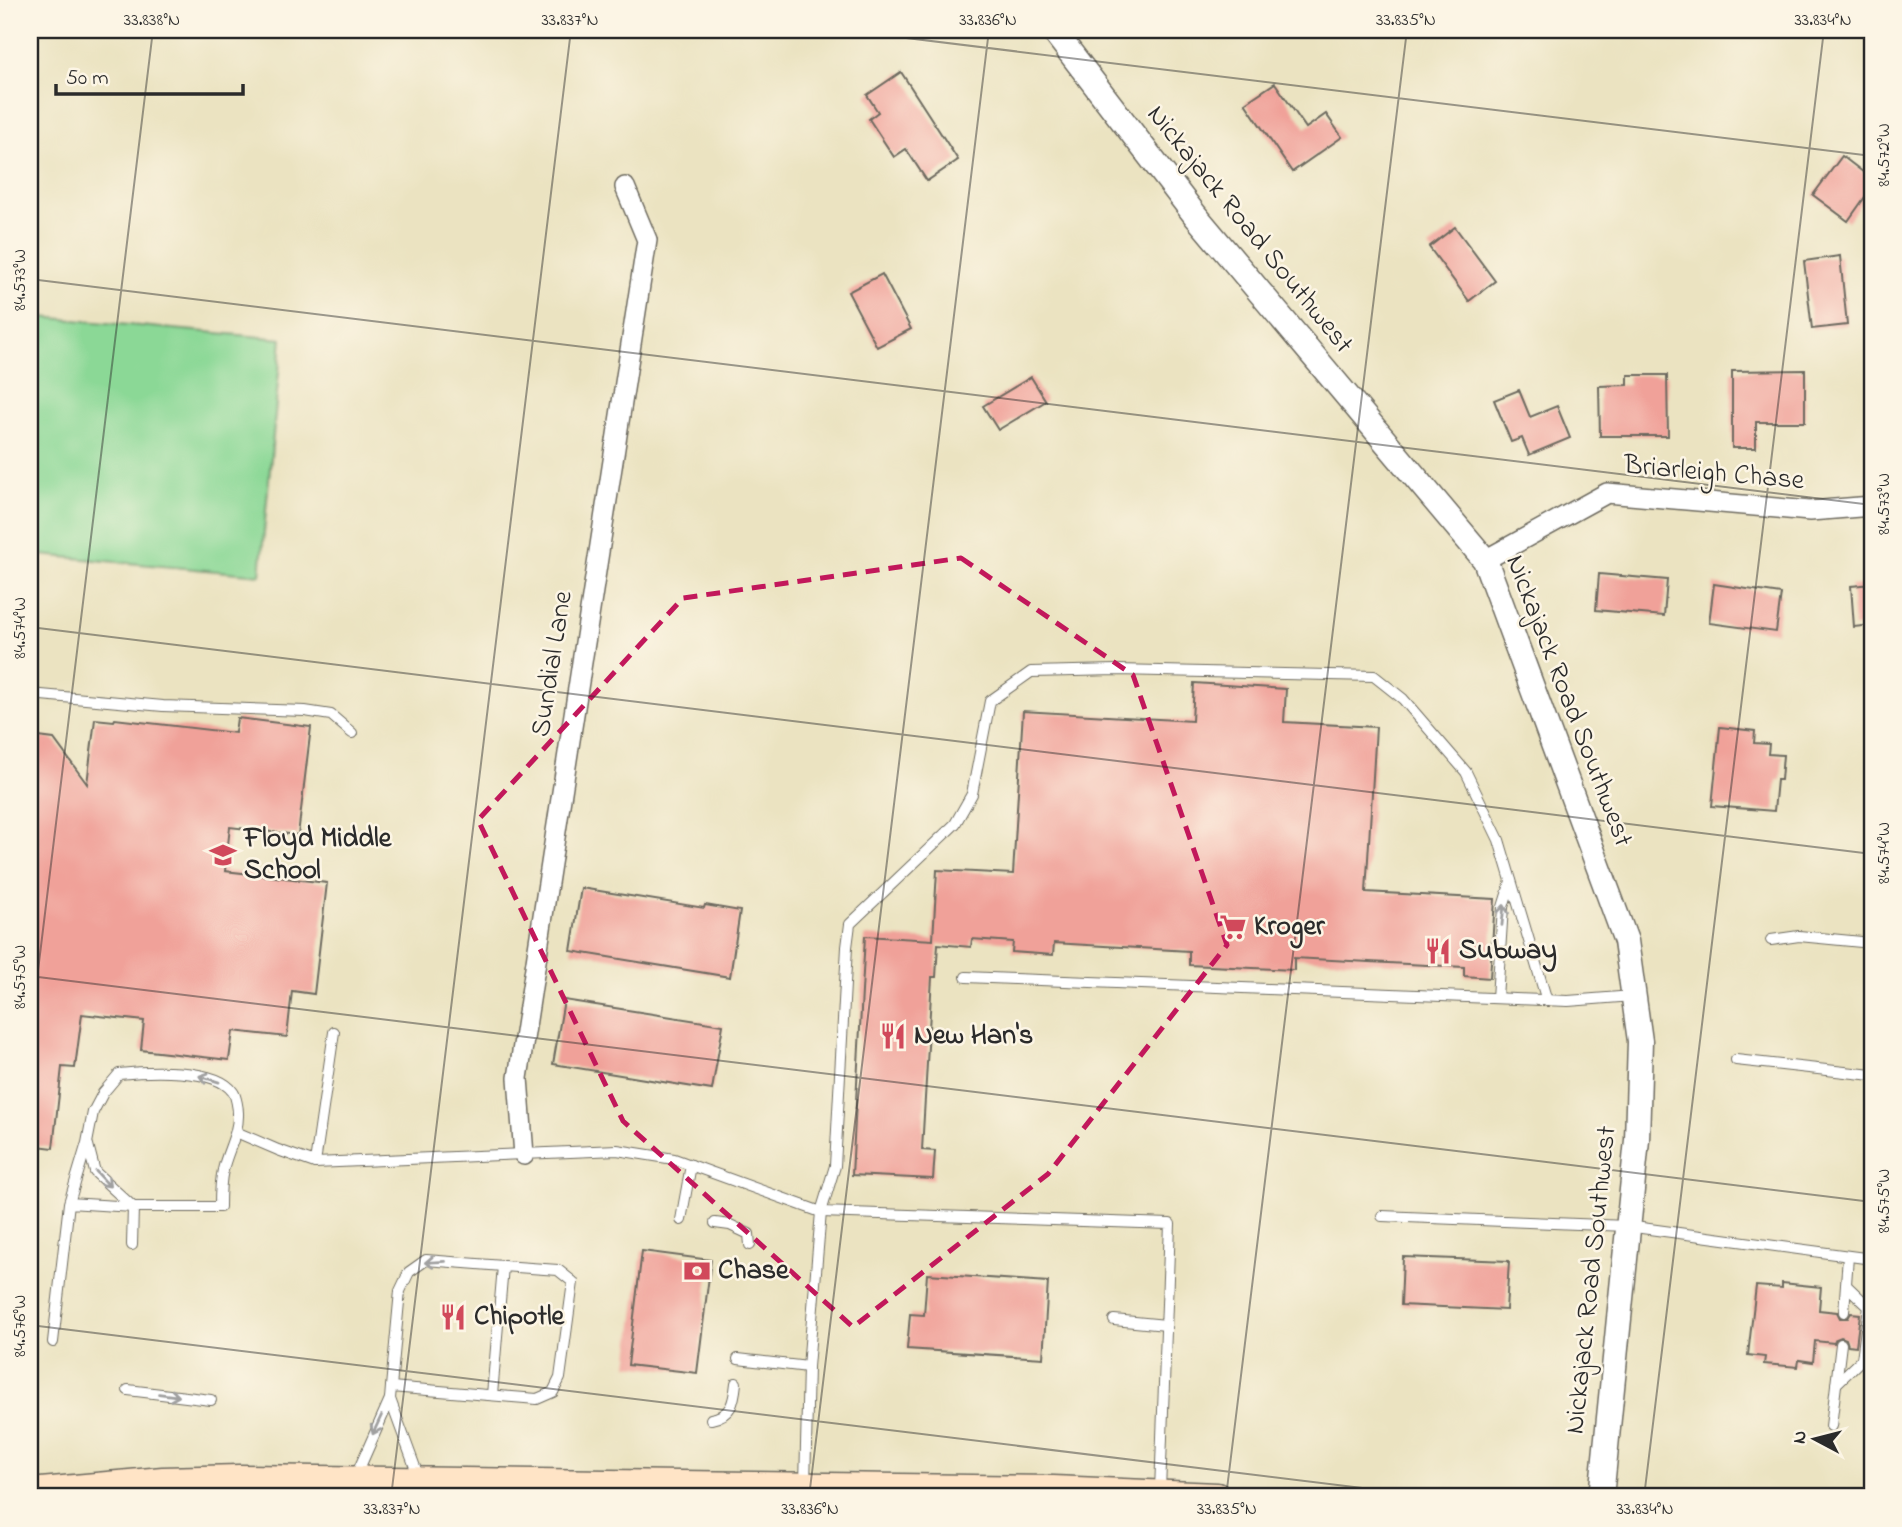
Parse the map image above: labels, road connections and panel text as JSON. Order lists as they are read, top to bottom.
{
  "streets": {
    "street": ["Nickajack Road Southwest", "Briarleigh Chase", "Sundial Lane"]
  },
  "crossings": [
    ["Nickajack Road Southwest", "Briarleigh Chase"]
  ],
  "places": {
    "school or university": ["Floyd Middle School"],
    "supermarket": ["Kroger"],
    "restaurant": ["Subway", "New Han's", "Chipotle"],
    "bank": ["Chase"]
  },
  "scale_bar": "50 m",
  "north": "left",
  "coordinates": [
    "33.838°N",
    "33.837°N",
    "33.836°N",
    "33.835°N",
    "33.834°N",
    "84.572°W",
    "84.573°W",
    "84.574°W",
    "84.575°W",
    "84.576°W"
  ]
}
